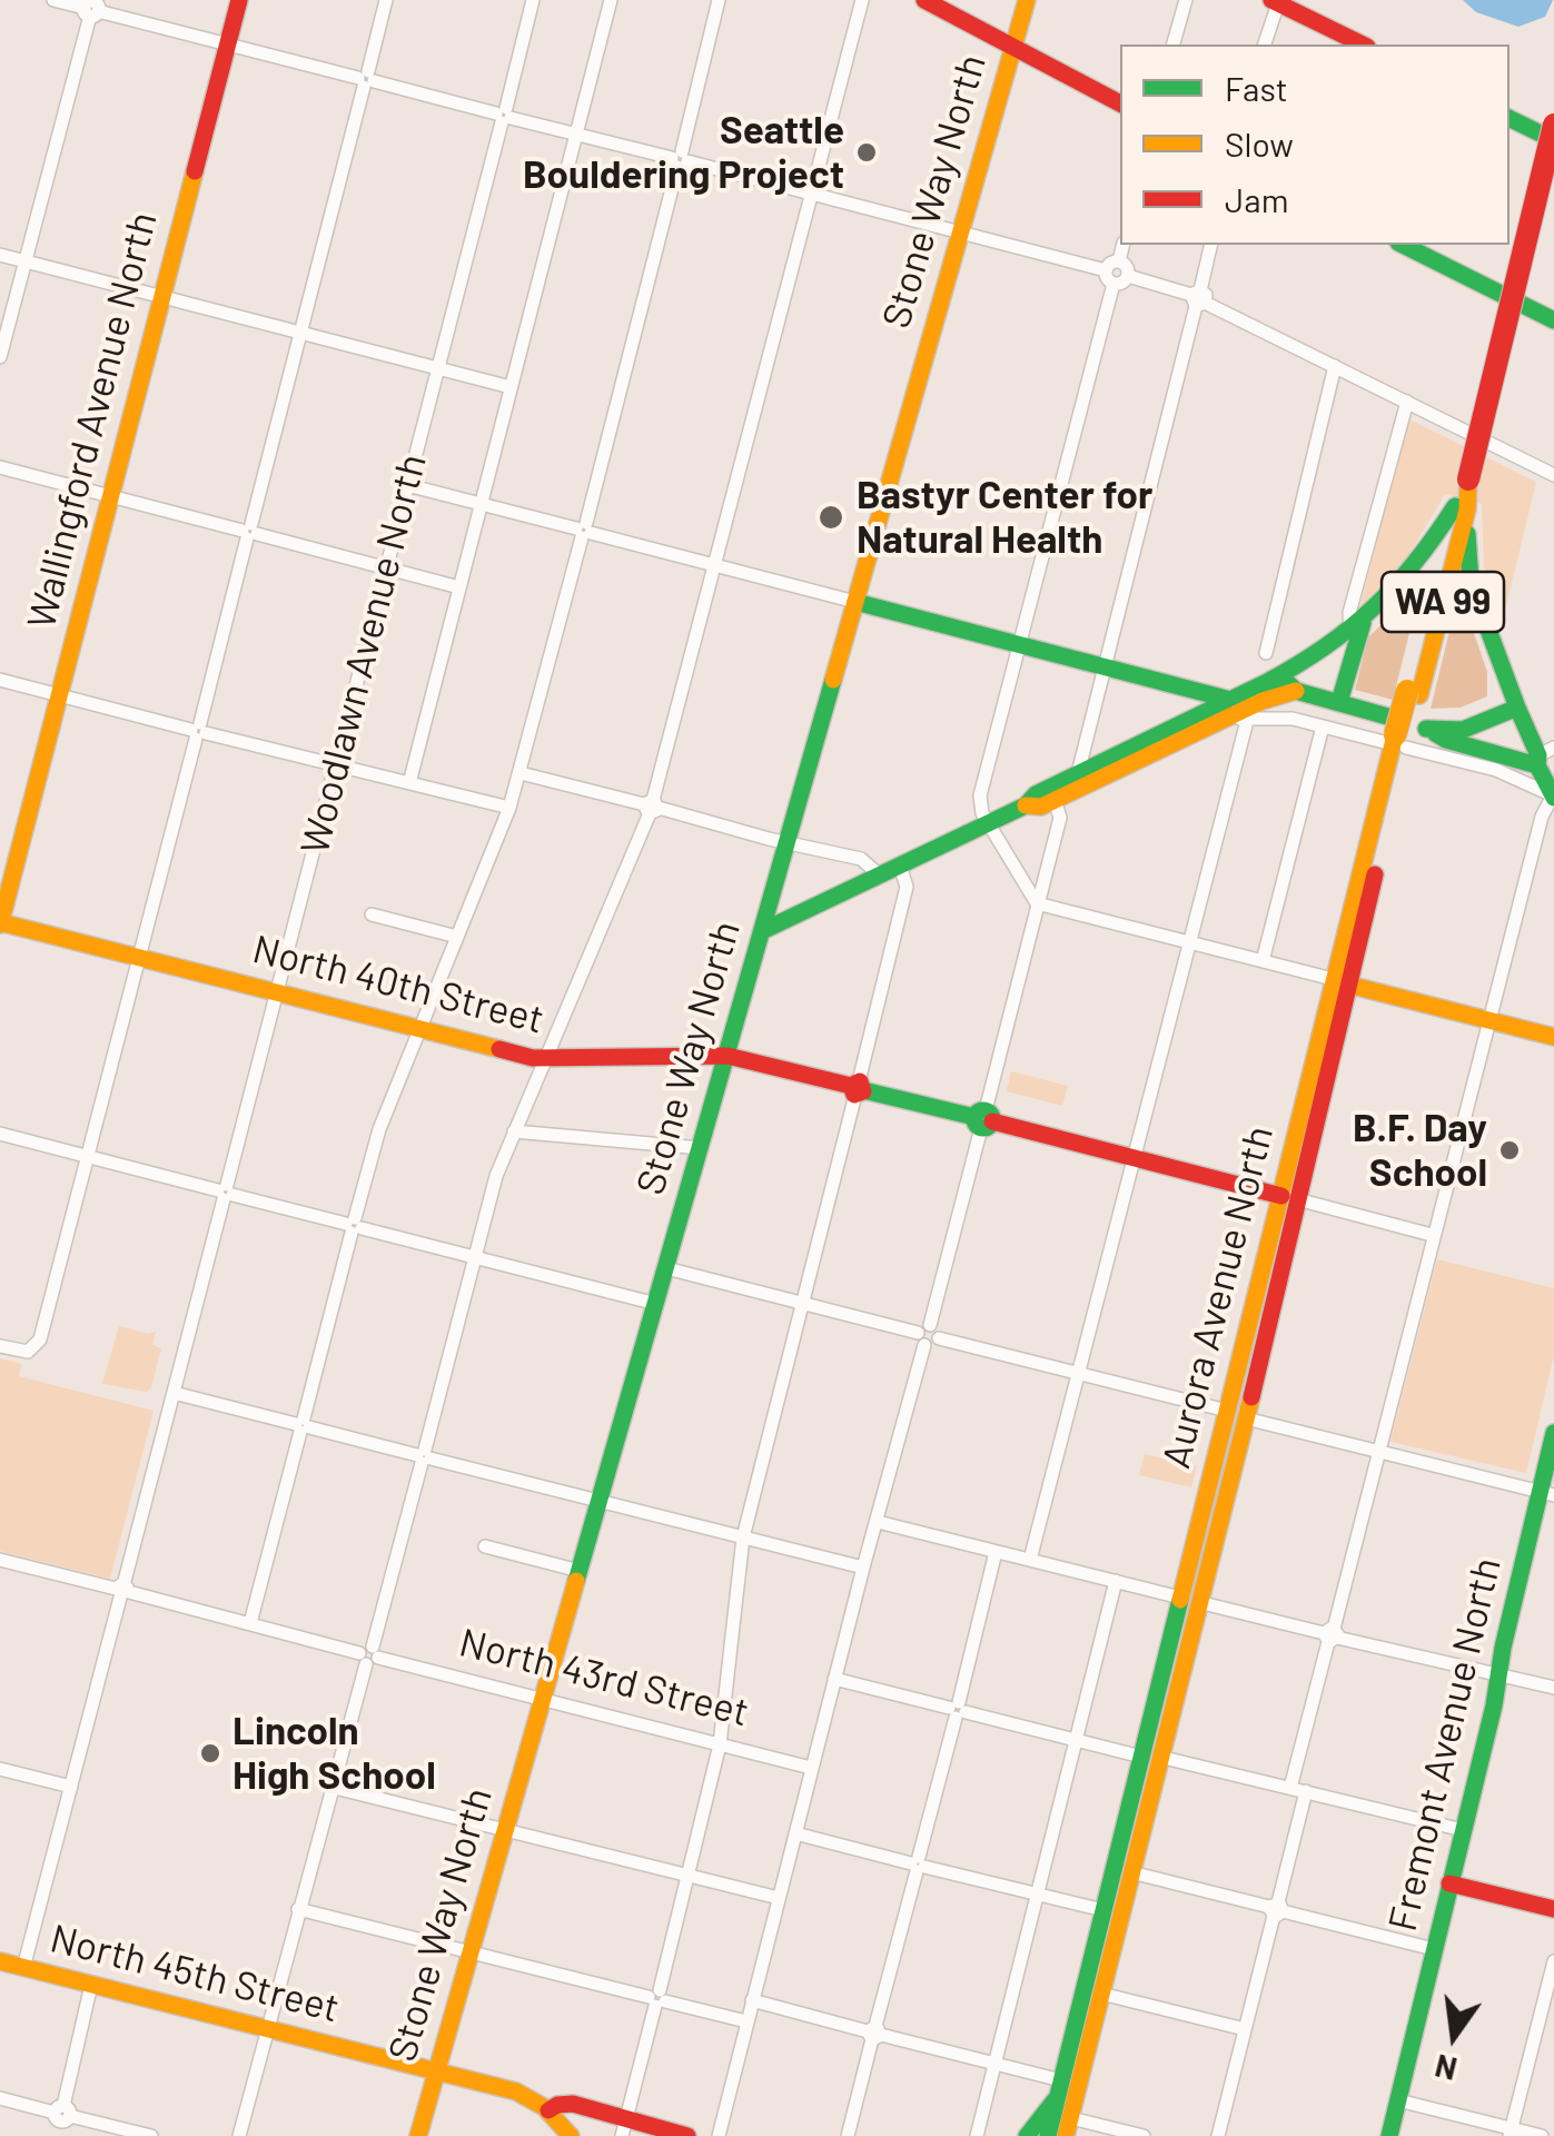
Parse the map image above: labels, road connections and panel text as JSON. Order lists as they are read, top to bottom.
{
  "streets": {
    "main road": [
      "Stone Way North",
      "Wallingford Avenue North",
      "WA 99",
      "North 40th Street",
      "Aurora Avenue North",
      "Fremont Avenue North",
      "North 45th Street"
    ],
    "street": ["Woodlawn Avenue North", "North 43rd Street"]
  },
  "crossings": [
    ["Stone Way North", "North 40th Street"],
    ["Stone Way North", "North 43rd Street"],
    ["Stone Way North", "North 45th Street"],
    ["Wallingford Avenue North", "North 40th Street"],
    ["Woodlawn Avenue North", "North 40th Street"],
    ["Woodlawn Avenue North", "North 43rd Street"],
    ["Woodlawn Avenue North", "North 45th Street"],
    ["North 40th Street", "Aurora Avenue North"]
  ],
  "places": [
    "Seattle Bouldering Project",
    "Bastyr Center for Natural Health",
    "B.F. Day School",
    "Lincoln High School"
  ],
  "legend": ["Fast", "Slow", "Jam"],
  "north": "bottom"
}
